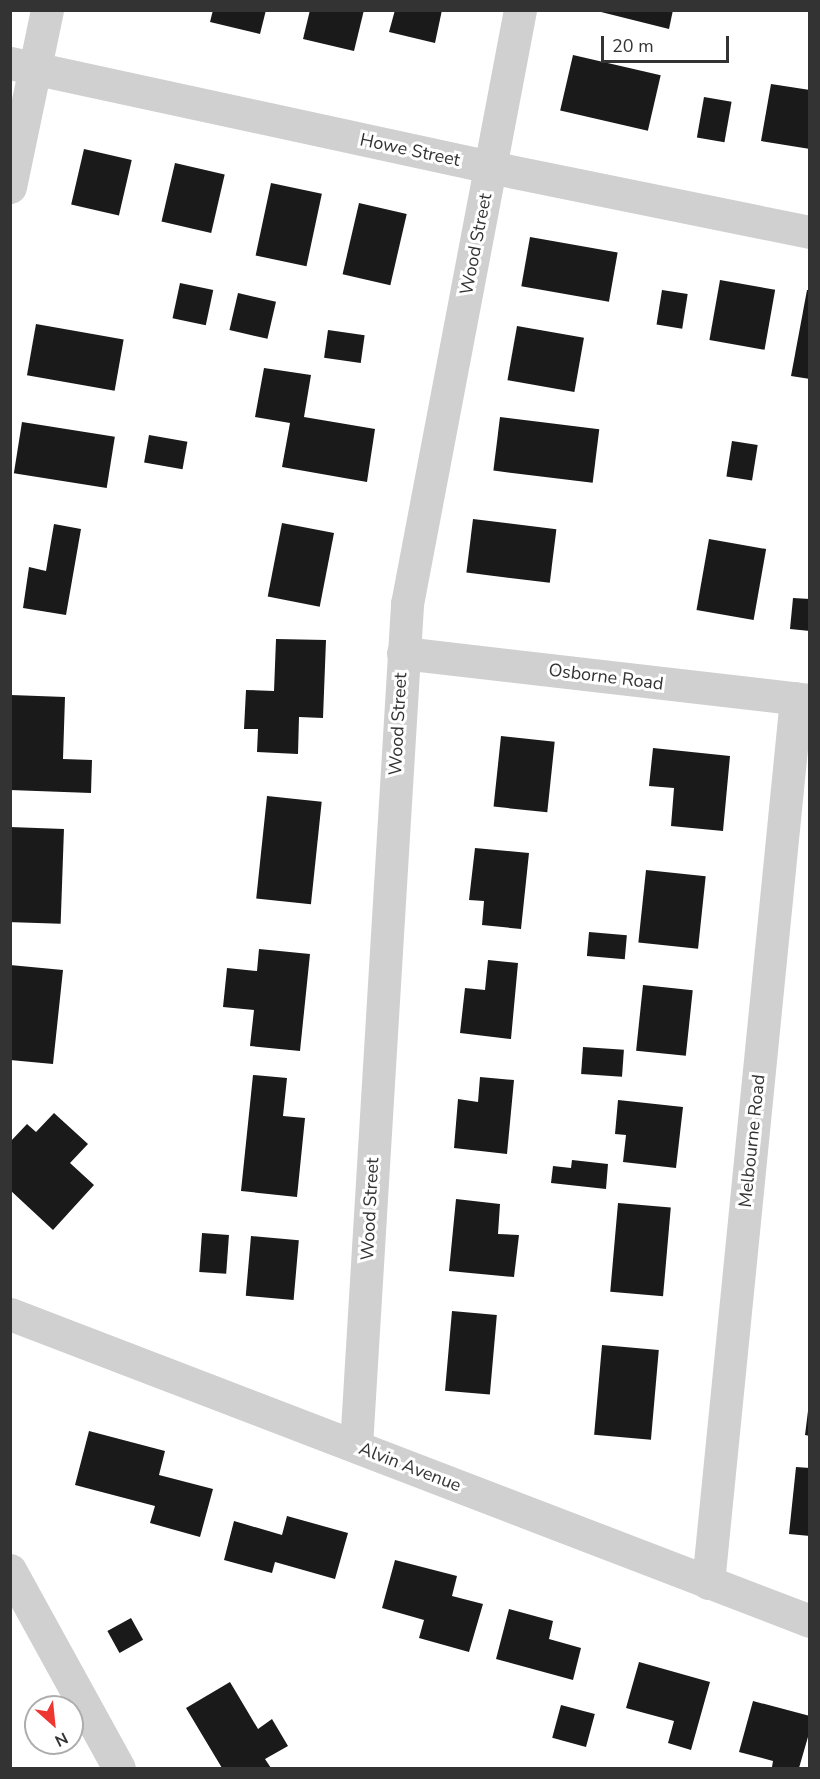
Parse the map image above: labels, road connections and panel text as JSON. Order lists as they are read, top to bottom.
{
  "streets": {
    "street": [
      "Howe Street",
      "Wood Street",
      "Osborne Road",
      "Melbourne Road",
      "Alvin Avenue"
    ]
  },
  "crossings": [
    ["Howe Street", "Wood Street"],
    ["Wood Street", "Osborne Road"],
    ["Wood Street", "Alvin Avenue"],
    ["Osborne Road", "Melbourne Road"],
    ["Melbourne Road", "Alvin Avenue"]
  ],
  "scale_bar": "20 m",
  "north": "bottom right"
}
